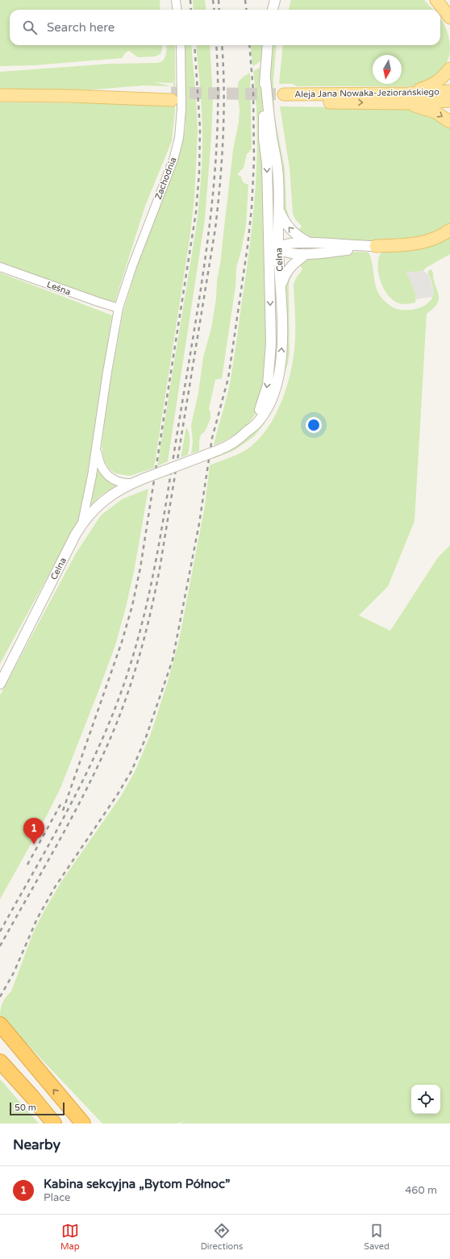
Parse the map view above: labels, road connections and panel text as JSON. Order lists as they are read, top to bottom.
{
  "streets": {
    "main road": ["Aleja Jana Nowaka-Jeziorańskiego"],
    "street": ["Zachodnia", "Celna", "Leśna"]
  },
  "crossings": [
    ["Zachodnia", "Leśna"]
  ],
  "scale_bar": "50 m",
  "north": "bottom",
  "page": {
    "search": "Search here",
    "pins": "1",
    "scale": "50 m",
    "heading": "Nearby",
    "list": [
      {
        "mark": "1",
        "name": "Kabina sekcyjna „Bytom Północ”",
        "note": "Place",
        "value": "460 m"
      }
    ],
    "nav": ["Map", "Directions", "Saved"]
  }
}
